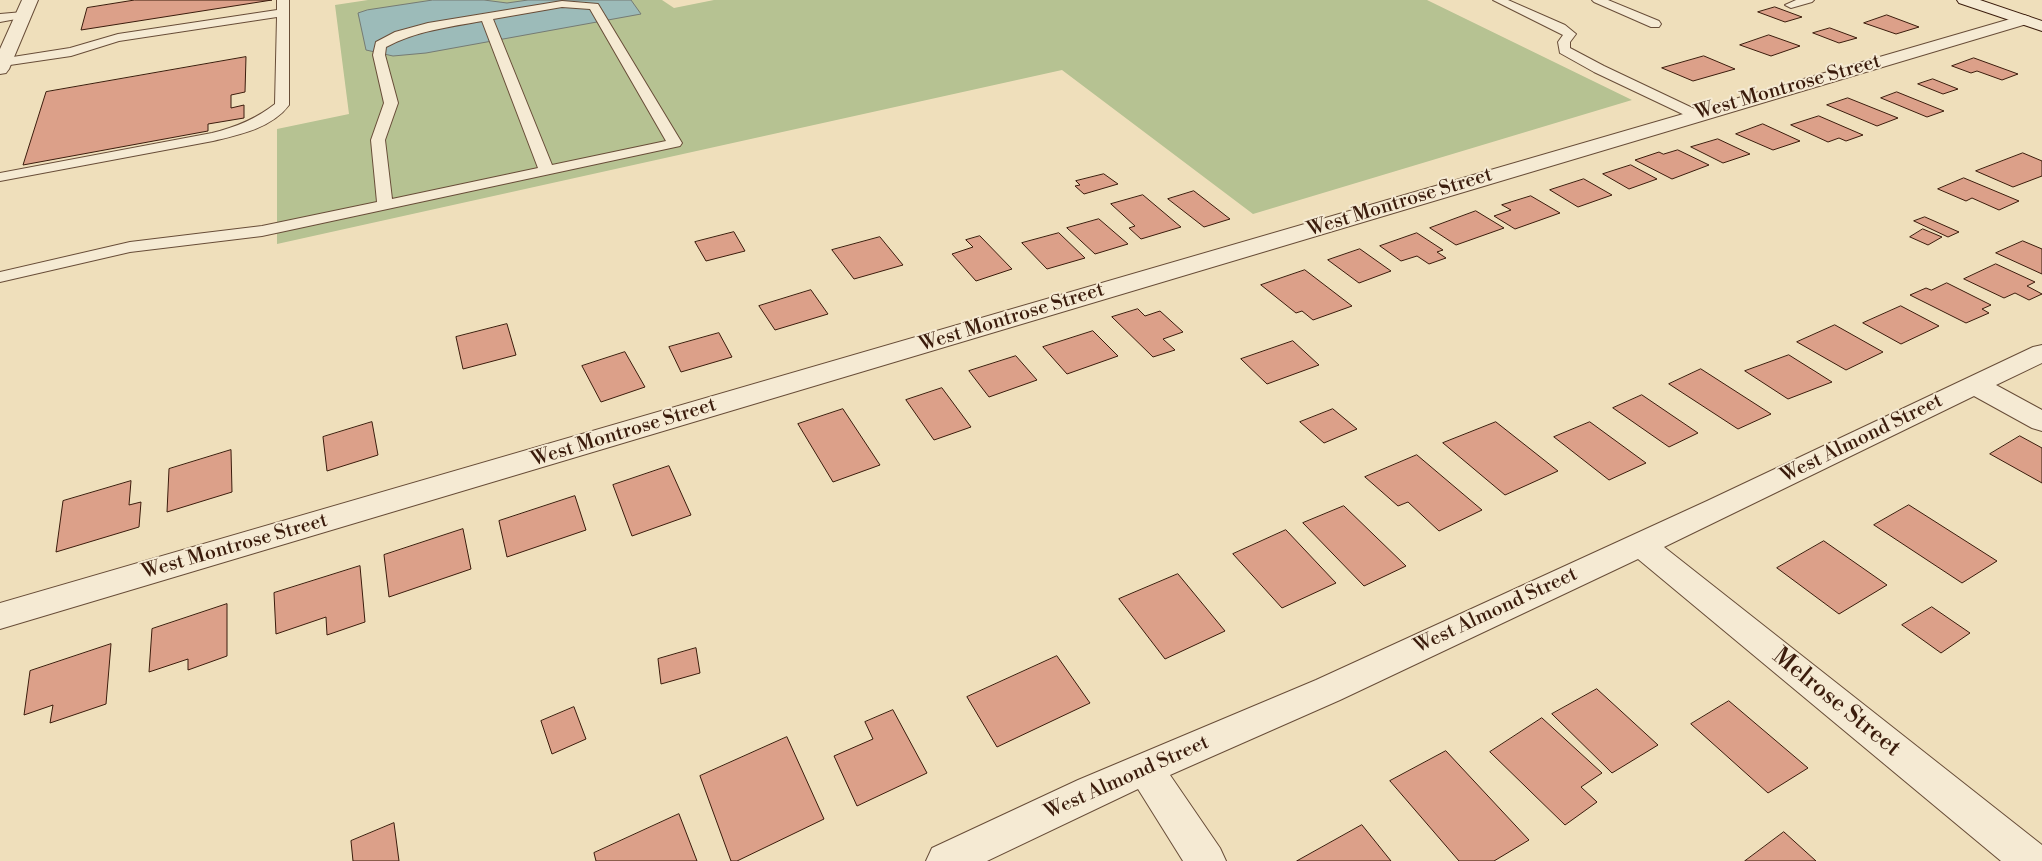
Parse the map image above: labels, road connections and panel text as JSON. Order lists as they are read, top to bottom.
{
  "streets": {
    "street": ["West Montrose Street", "West Almond Street", "Melrose Street"]
  },
  "crossings": [
    ["West Almond Street", "Melrose Street"]
  ]
}
